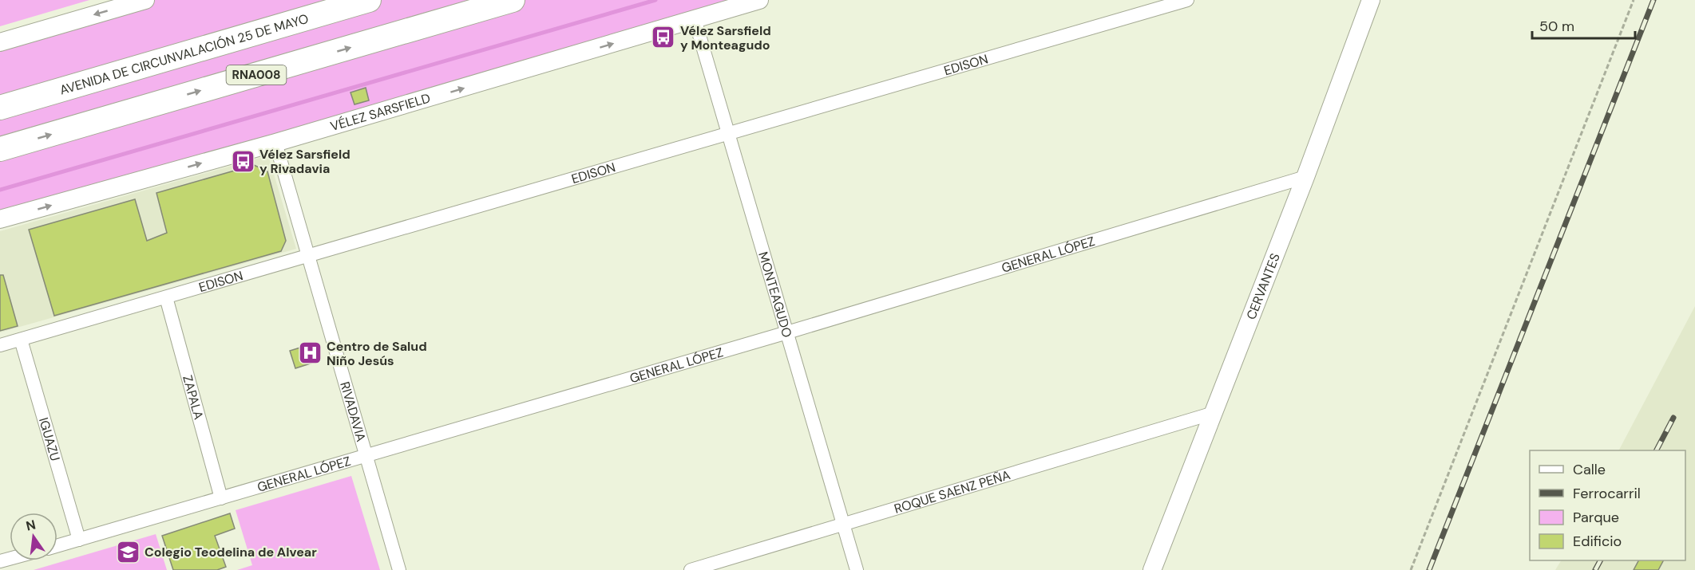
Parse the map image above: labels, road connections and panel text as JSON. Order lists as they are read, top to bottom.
{
  "streets": {
    "highway": ["AVENIDA DE CIRCUNVALACIÓN 25 DE MAYO", "RNA008"],
    "main road": ["VÉLEZ SARSFIELD", "CERVANTES"],
    "street": [
      "EDISON",
      "GENERAL LÓPEZ",
      "MONTEAGUDO",
      "ZAPALA",
      "RIVADAVIA",
      "IGUAZU",
      "ROQUE SAENZ PEÑA"
    ]
  },
  "crossings": [
    ["EDISON", "MONTEAGUDO"],
    ["EDISON", "ZAPALA"],
    ["EDISON", "RIVADAVIA"],
    ["EDISON", "IGUAZU"],
    ["VÉLEZ SARSFIELD", "MONTEAGUDO"],
    ["VÉLEZ SARSFIELD", "RIVADAVIA"],
    ["GENERAL LÓPEZ", "CERVANTES"],
    ["GENERAL LÓPEZ", "MONTEAGUDO"],
    ["GENERAL LÓPEZ", "ZAPALA"],
    ["GENERAL LÓPEZ", "RIVADAVIA"],
    ["GENERAL LÓPEZ", "IGUAZU"],
    ["CERVANTES", "ROQUE SAENZ PEÑA"],
    ["MONTEAGUDO", "ROQUE SAENZ PEÑA"]
  ],
  "one_way": ["VÉLEZ SARSFIELD"],
  "places": {
    "bus stop": ["Vélez Sarsfield y Monteagudo", "Vélez Sarsfield y Rivadavia"],
    "hospital": ["Centro de Salud Niño Jesús"],
    "school or university": ["Colegio Teodelina de Alvear"]
  },
  "legend": [
    "Calle",
    "Ferrocarril",
    "Parque",
    "Edificio"
  ],
  "scale_bar": "50 m",
  "north": "top"
}
